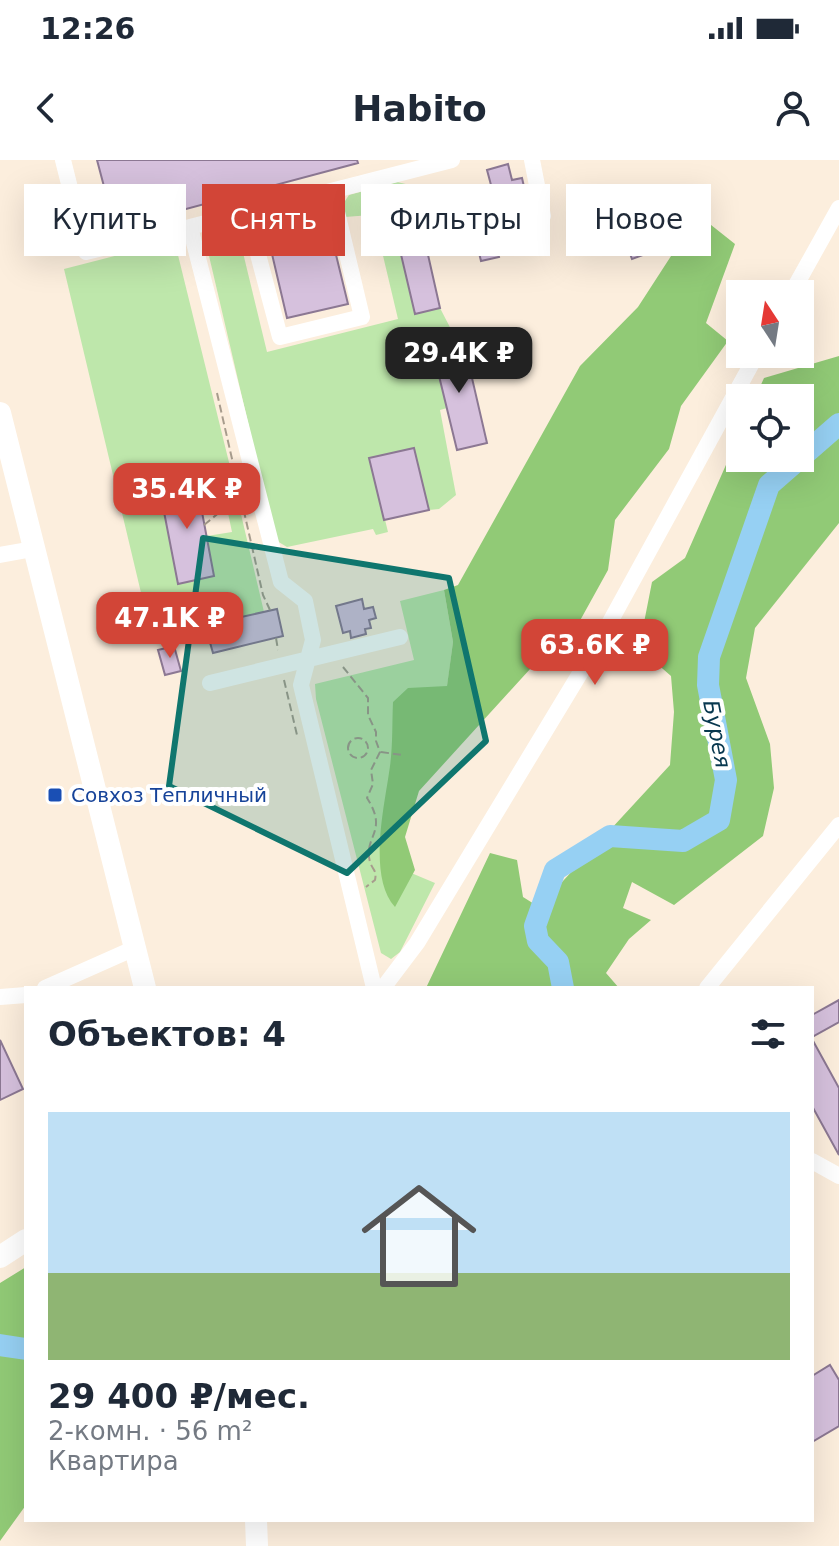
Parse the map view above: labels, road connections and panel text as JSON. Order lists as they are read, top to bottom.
{
  "water": ["Бурея"],
  "places": {
    "transit": ["Совхоз Тепличный"]
  },
  "north": "top",
  "page": {
    "status": "12:26",
    "header": "Habito",
    "chip": [
      "Купить",
      "Снять",
      "Фильтры",
      "Новое"
    ],
    "price": [
      "29.4K ₽",
      "35.4K ₽",
      "47.1K ₽",
      "63.6K ₽"
    ],
    "heading": "Объектов: 4",
    "list": [
      {
        "name": "29 400 ₽/мес.",
        "note": "2-комн. · 56 m² · Квартира"
      }
    ]
  }
}
